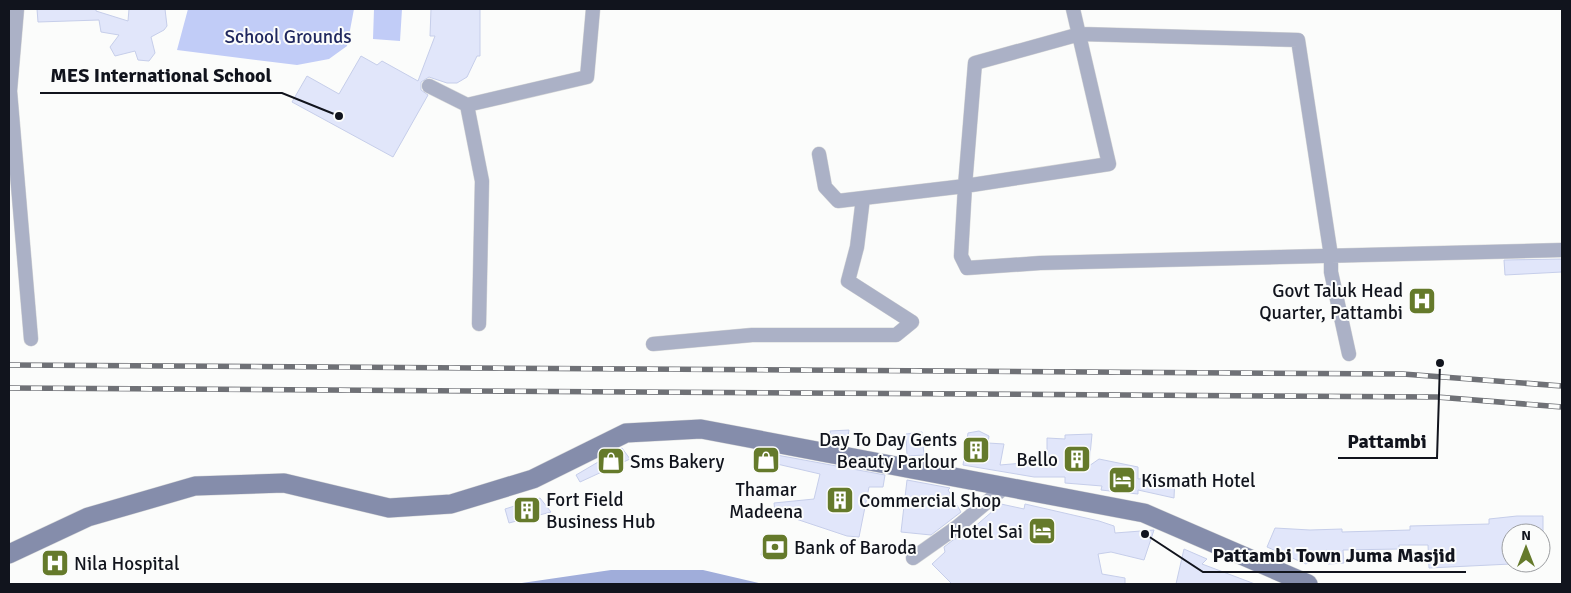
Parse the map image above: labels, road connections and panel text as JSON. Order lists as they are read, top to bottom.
{
  "parks": ["School Grounds"],
  "places": {
    "other": ["MES International School", "Pattambi", "Pattambi Town Juma Masjid"],
    "hospital": ["Govt Taluk Head Quarter, Pattambi", "Nila Hospital"],
    "building": [
      "Day To Day Gents Beauty Parlour",
      "Bello",
      "Commercial Shop",
      "Fort Field Business Hub"
    ],
    "shop": ["Thamar Madeena", "Sms Bakery"],
    "hotel": ["Kismath Hotel", "Hotel Sai"],
    "bank": ["Bank of Baroda"]
  },
  "north": "top"
}
